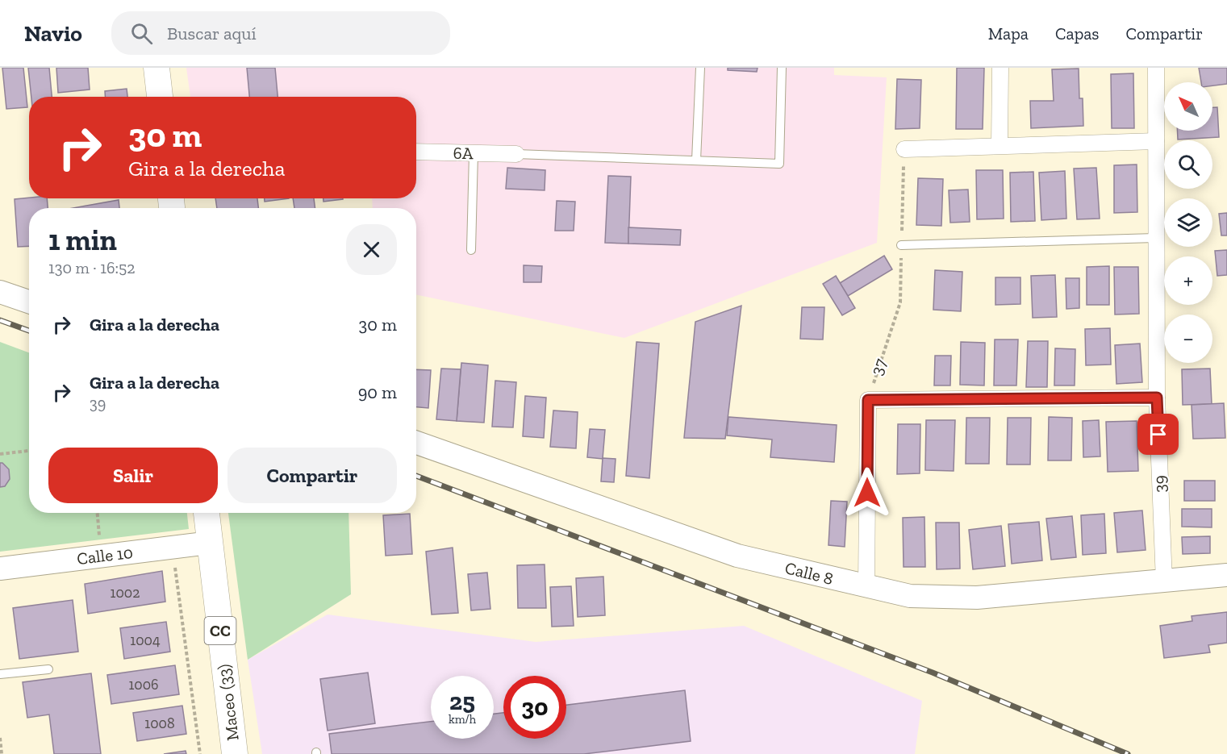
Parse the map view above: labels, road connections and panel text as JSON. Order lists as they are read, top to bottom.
{
  "streets": {
    "main road": ["CC", "Maceo (33)"],
    "street": [
      "6A",
      "39",
      "Calle 10",
      "Calle 8"
    ],
    "path": ["37"]
  },
  "crossings": [
    ["39", "Calle 8"],
    ["Calle 10", "Maceo (33)"]
  ],
  "house_numbers": [
    "1002",
    "1004",
    "1006",
    "1008"
  ],
  "north": "top left",
  "page": {
    "header": "Navio",
    "search": "Buscar aquí",
    "nav": ["Mapa", "Capas", "Compartir"],
    "map_buttons": ["+", "−"],
    "turn": ["30 m", "Gira a la derecha"],
    "heading": ["1 min", "130 m · 16:52"],
    "list": [
      {
        "name": "Gira a la derecha",
        "value": "30 m"
      },
      {
        "name": "Gira a la derecha",
        "note": "39",
        "value": "90 m"
      }
    ],
    "buttons": ["Salir", "Compartir"],
    "speed": "25 km/h",
    "limit": "30"
  }
}
